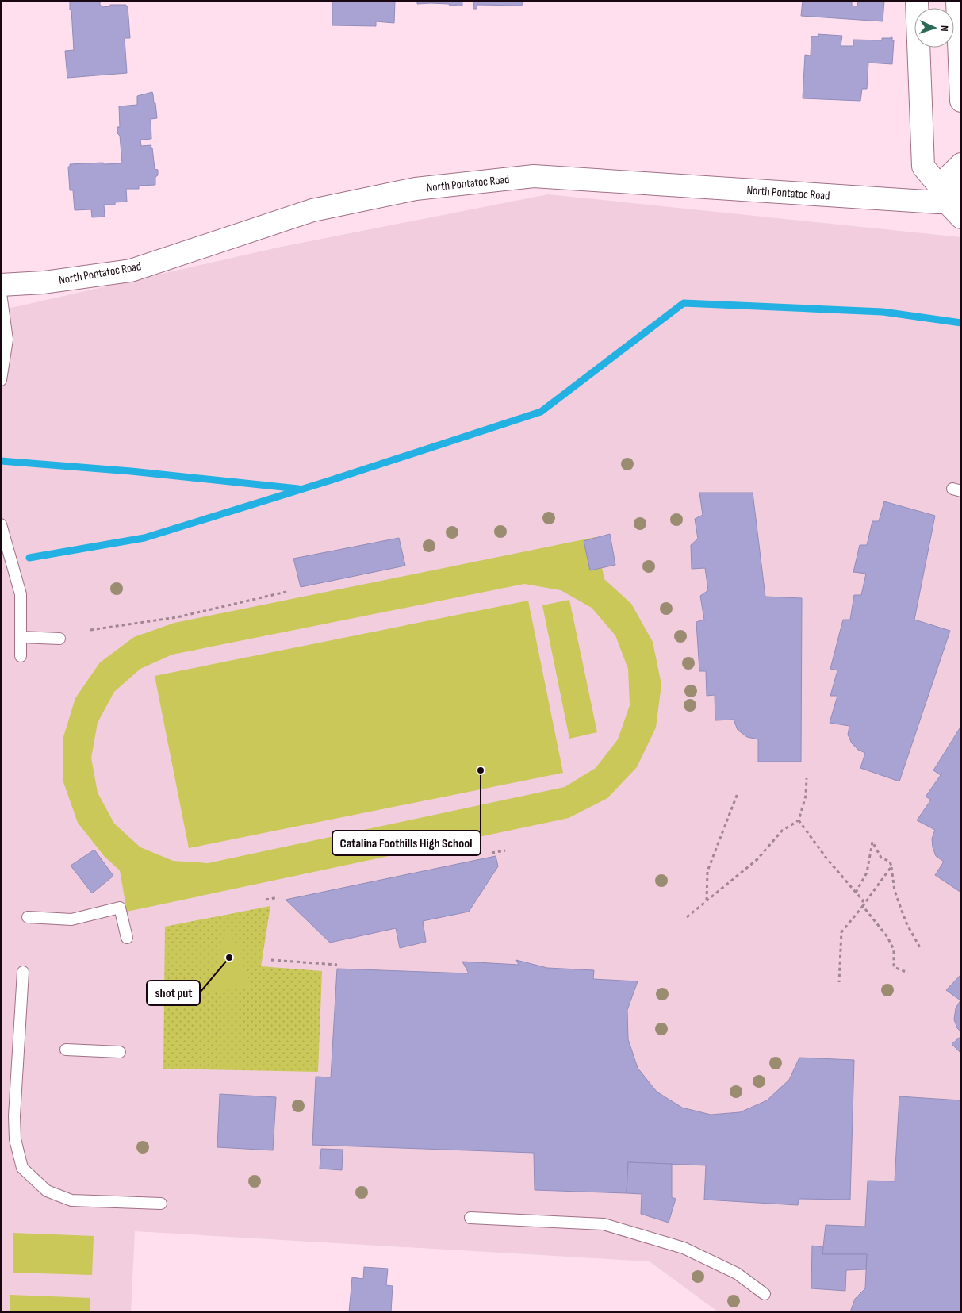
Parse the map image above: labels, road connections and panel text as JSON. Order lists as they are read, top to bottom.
{
  "streets": {
    "street": ["North Pontatoc Road"]
  },
  "places": ["Catalina Foothills High School", "shot put"],
  "north": "right"
}
